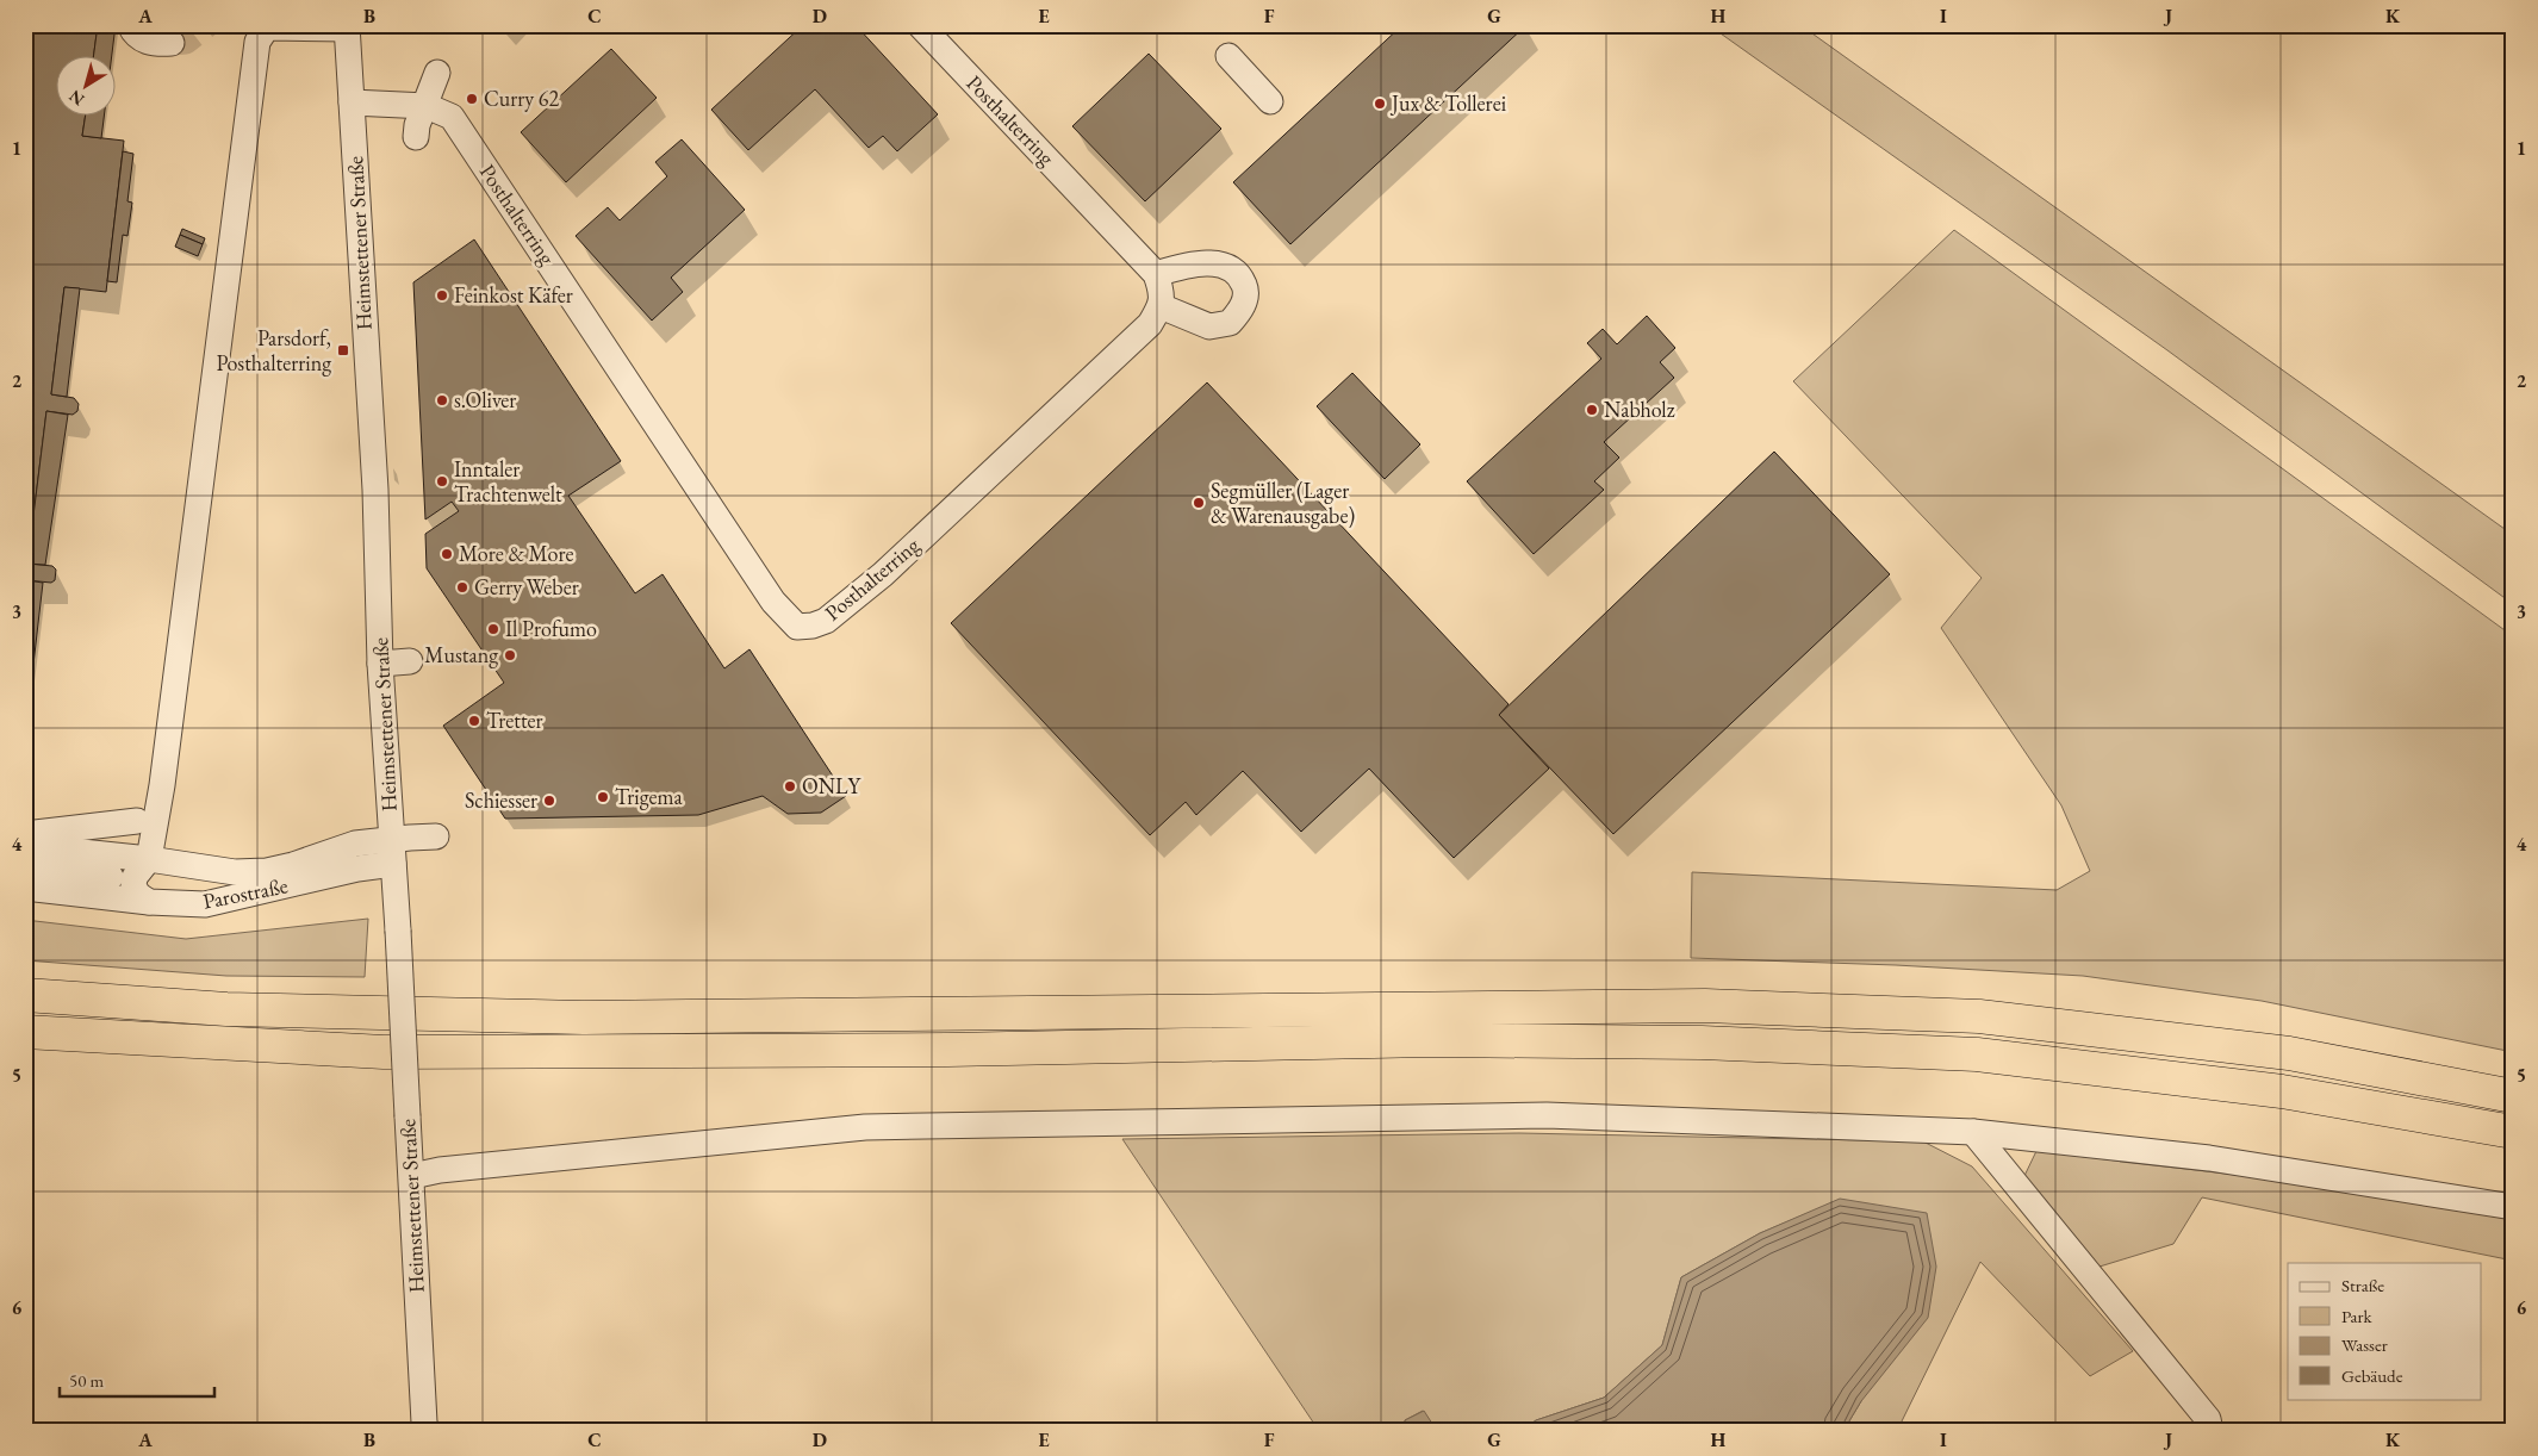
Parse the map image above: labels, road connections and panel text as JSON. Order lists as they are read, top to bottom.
{
  "streets": {
    "street": ["Posthalterring", "Heimstettener Straße", "Parostraße"]
  },
  "crossings": [
    ["Posthalterring", "Heimstettener Straße"],
    ["Heimstettener Straße", "Parostraße"]
  ],
  "places": {
    "other": [
      "Curry 62",
      "Jux & Tollerei",
      "Feinkost Käfer",
      "s.Oliver",
      "Nabholz",
      "Inntaler Trachtenwelt",
      "Segmüller (Lager & Warenausgabe)",
      "More & More",
      "Gerry Weber",
      "Il Profumo",
      "Mustang",
      "Tretter",
      "ONLY",
      "Trigema",
      "Schiesser"
    ],
    "transit": ["Parsdorf, Posthalterring"]
  },
  "legend": [
    "Straße",
    "Park",
    "Wasser",
    "Gebäude"
  ],
  "scale_bar": "50 m",
  "north": "bottom left",
  "grid": {
    "columns": [
      "A",
      "B",
      "C",
      "D",
      "E",
      "F",
      "G",
      "H",
      "I",
      "J",
      "K"
    ],
    "rows": [
      "1",
      "2",
      "3",
      "4",
      "5",
      "6"
    ]
  }
}
